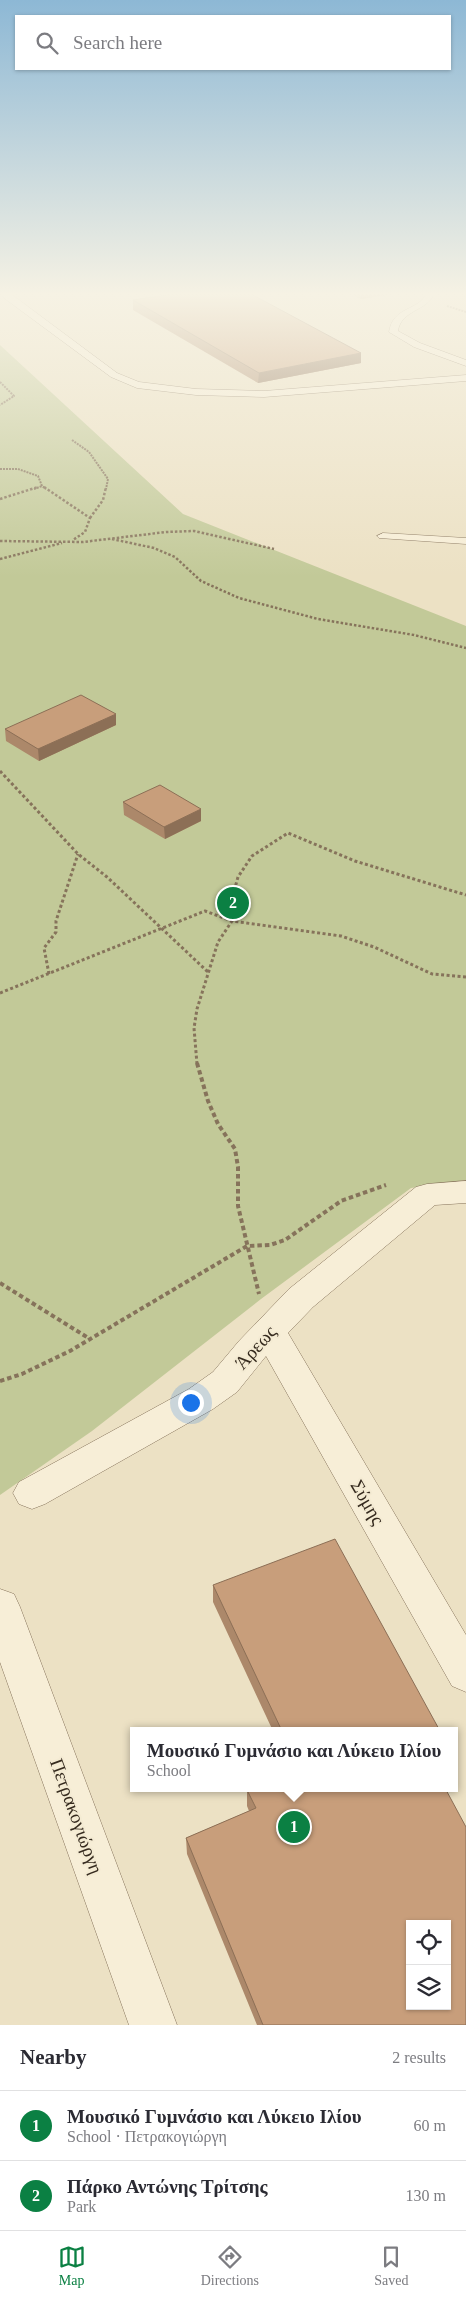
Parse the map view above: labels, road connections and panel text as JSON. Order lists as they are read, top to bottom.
{
  "streets": {
    "street": ["Άρεως", "Σύμης", "Πετρακογιώργη"]
  },
  "crossings": [
    ["Άρεως", "Σύμης"]
  ],
  "page": {
    "search": "Search here",
    "pins": ["2", "1"],
    "popup": ["Μουσικό Γυμνάσιο και Λύκειο Ιλίου", "School"],
    "heading": ["Nearby", "2 results"],
    "list": [
      {
        "mark": "1",
        "name": "Μουσικό Γυμνάσιο και Λύκειο Ιλίου",
        "note": "School · Πετρακογιώργη",
        "value": "60 m"
      },
      {
        "mark": "2",
        "name": "Πάρκο Αντώνης Τρίτσης",
        "note": "Park",
        "value": "130 m"
      }
    ],
    "nav": ["Map", "Directions", "Saved"]
  }
}
